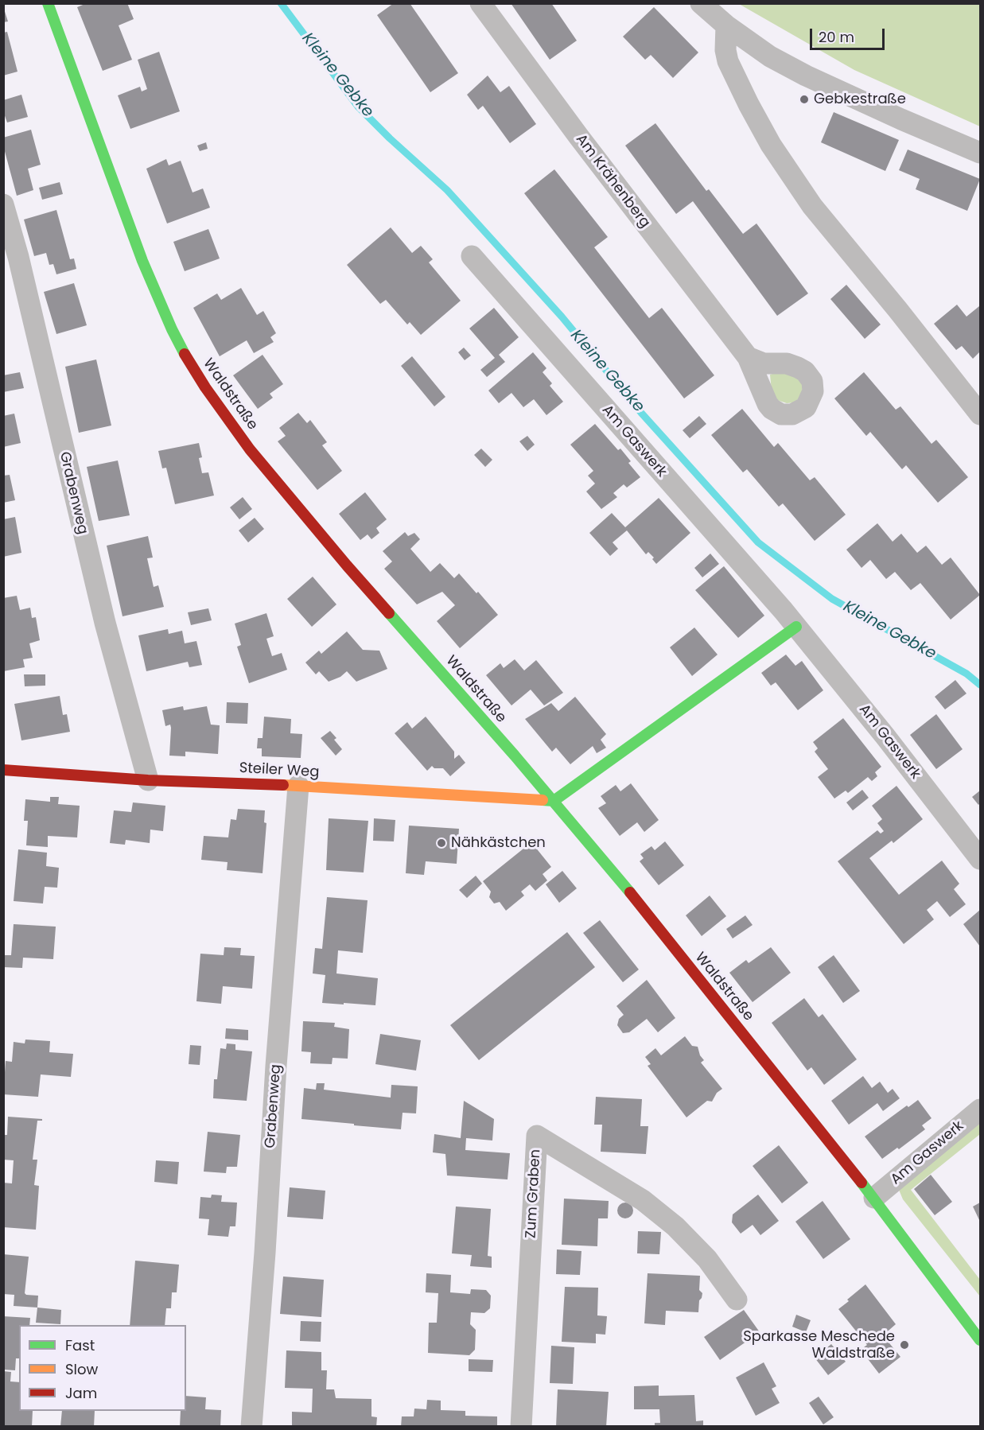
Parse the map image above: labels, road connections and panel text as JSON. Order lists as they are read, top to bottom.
{
  "streets": {
    "street": [
      "Am Krähenberg",
      "Waldstraße",
      "Am Gaswerk",
      "Grabenweg",
      "Steiler Weg",
      "Zum Graben"
    ]
  },
  "crossings": [
    ["Waldstraße", "Am Gaswerk"],
    ["Waldstraße", "Steiler Weg"],
    ["Grabenweg", "Steiler Weg"]
  ],
  "water": ["Kleine Gebke"],
  "places": ["Gebkestraße", "Nähkästchen", "Sparkasse Meschede Waldstraße"],
  "legend": ["Fast", "Slow", "Jam"],
  "scale_bar": "20 m"
}
